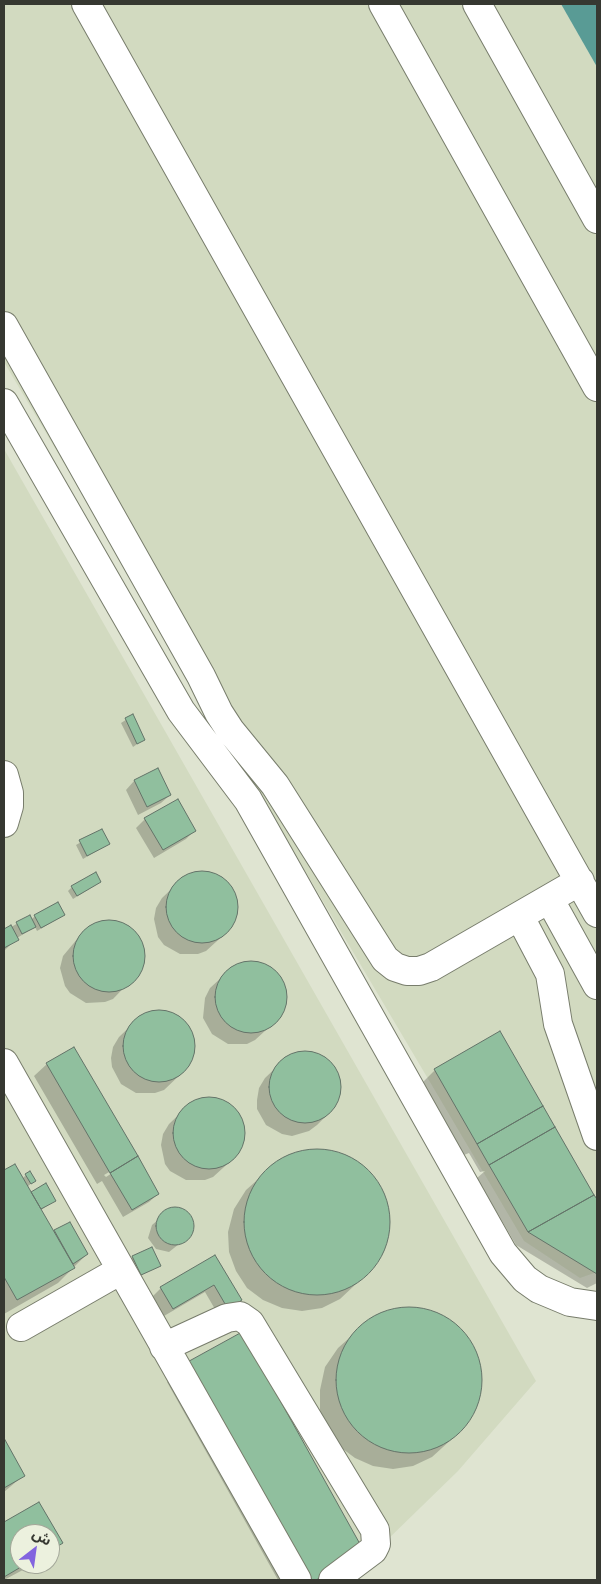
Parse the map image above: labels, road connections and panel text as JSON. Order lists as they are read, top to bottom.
{
  "north": "top right"
}
